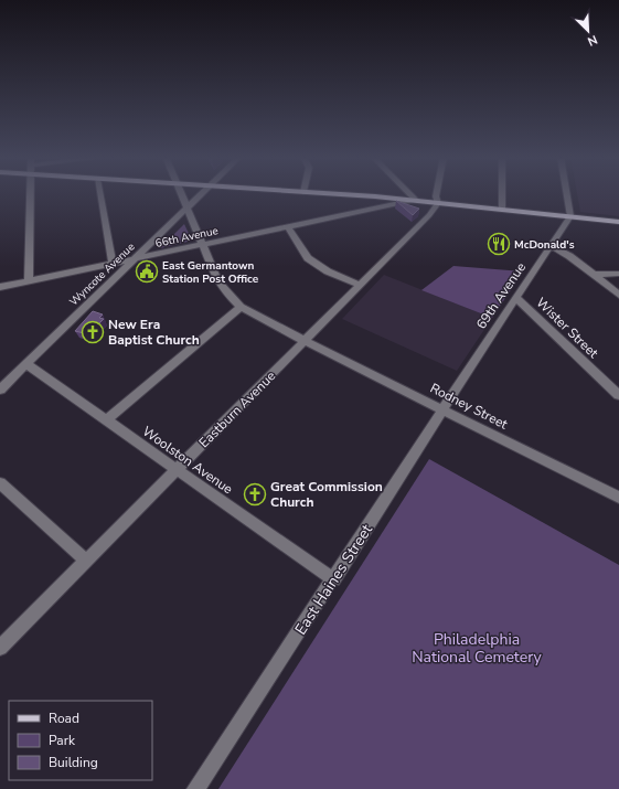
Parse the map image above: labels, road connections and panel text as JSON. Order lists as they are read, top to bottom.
{
  "streets": {
    "street": [
      "66th Avenue",
      "Wyncote Avenue",
      "69th Avenue",
      "Wister Street",
      "Rodney Street",
      "Eastburn Avenue",
      "Woolston Avenue",
      "East Haines Street"
    ]
  },
  "crossings": [
    ["66th Avenue", "Wyncote Avenue"],
    ["66th Avenue", "Rodney Street"],
    ["66th Avenue", "Eastburn Avenue"],
    ["Wyncote Avenue", "Rodney Street"],
    ["Wyncote Avenue", "Woolston Avenue"],
    ["69th Avenue", "Wister Street"],
    ["69th Avenue", "East Haines Street"],
    ["Rodney Street", "Eastburn Avenue"],
    ["Rodney Street", "East Haines Street"],
    ["Eastburn Avenue", "Woolston Avenue"],
    ["Woolston Avenue", "East Haines Street"]
  ],
  "parks": ["Philadelphia National Cemetery"],
  "places": {
    "restaurant": ["McDonald's"],
    "public building": ["East Germantown Station Post Office"],
    "church": ["New Era Baptist Church", "Great Commission Church"]
  },
  "legend": ["Road", "Park", "Building"],
  "north": "bottom right"
}
